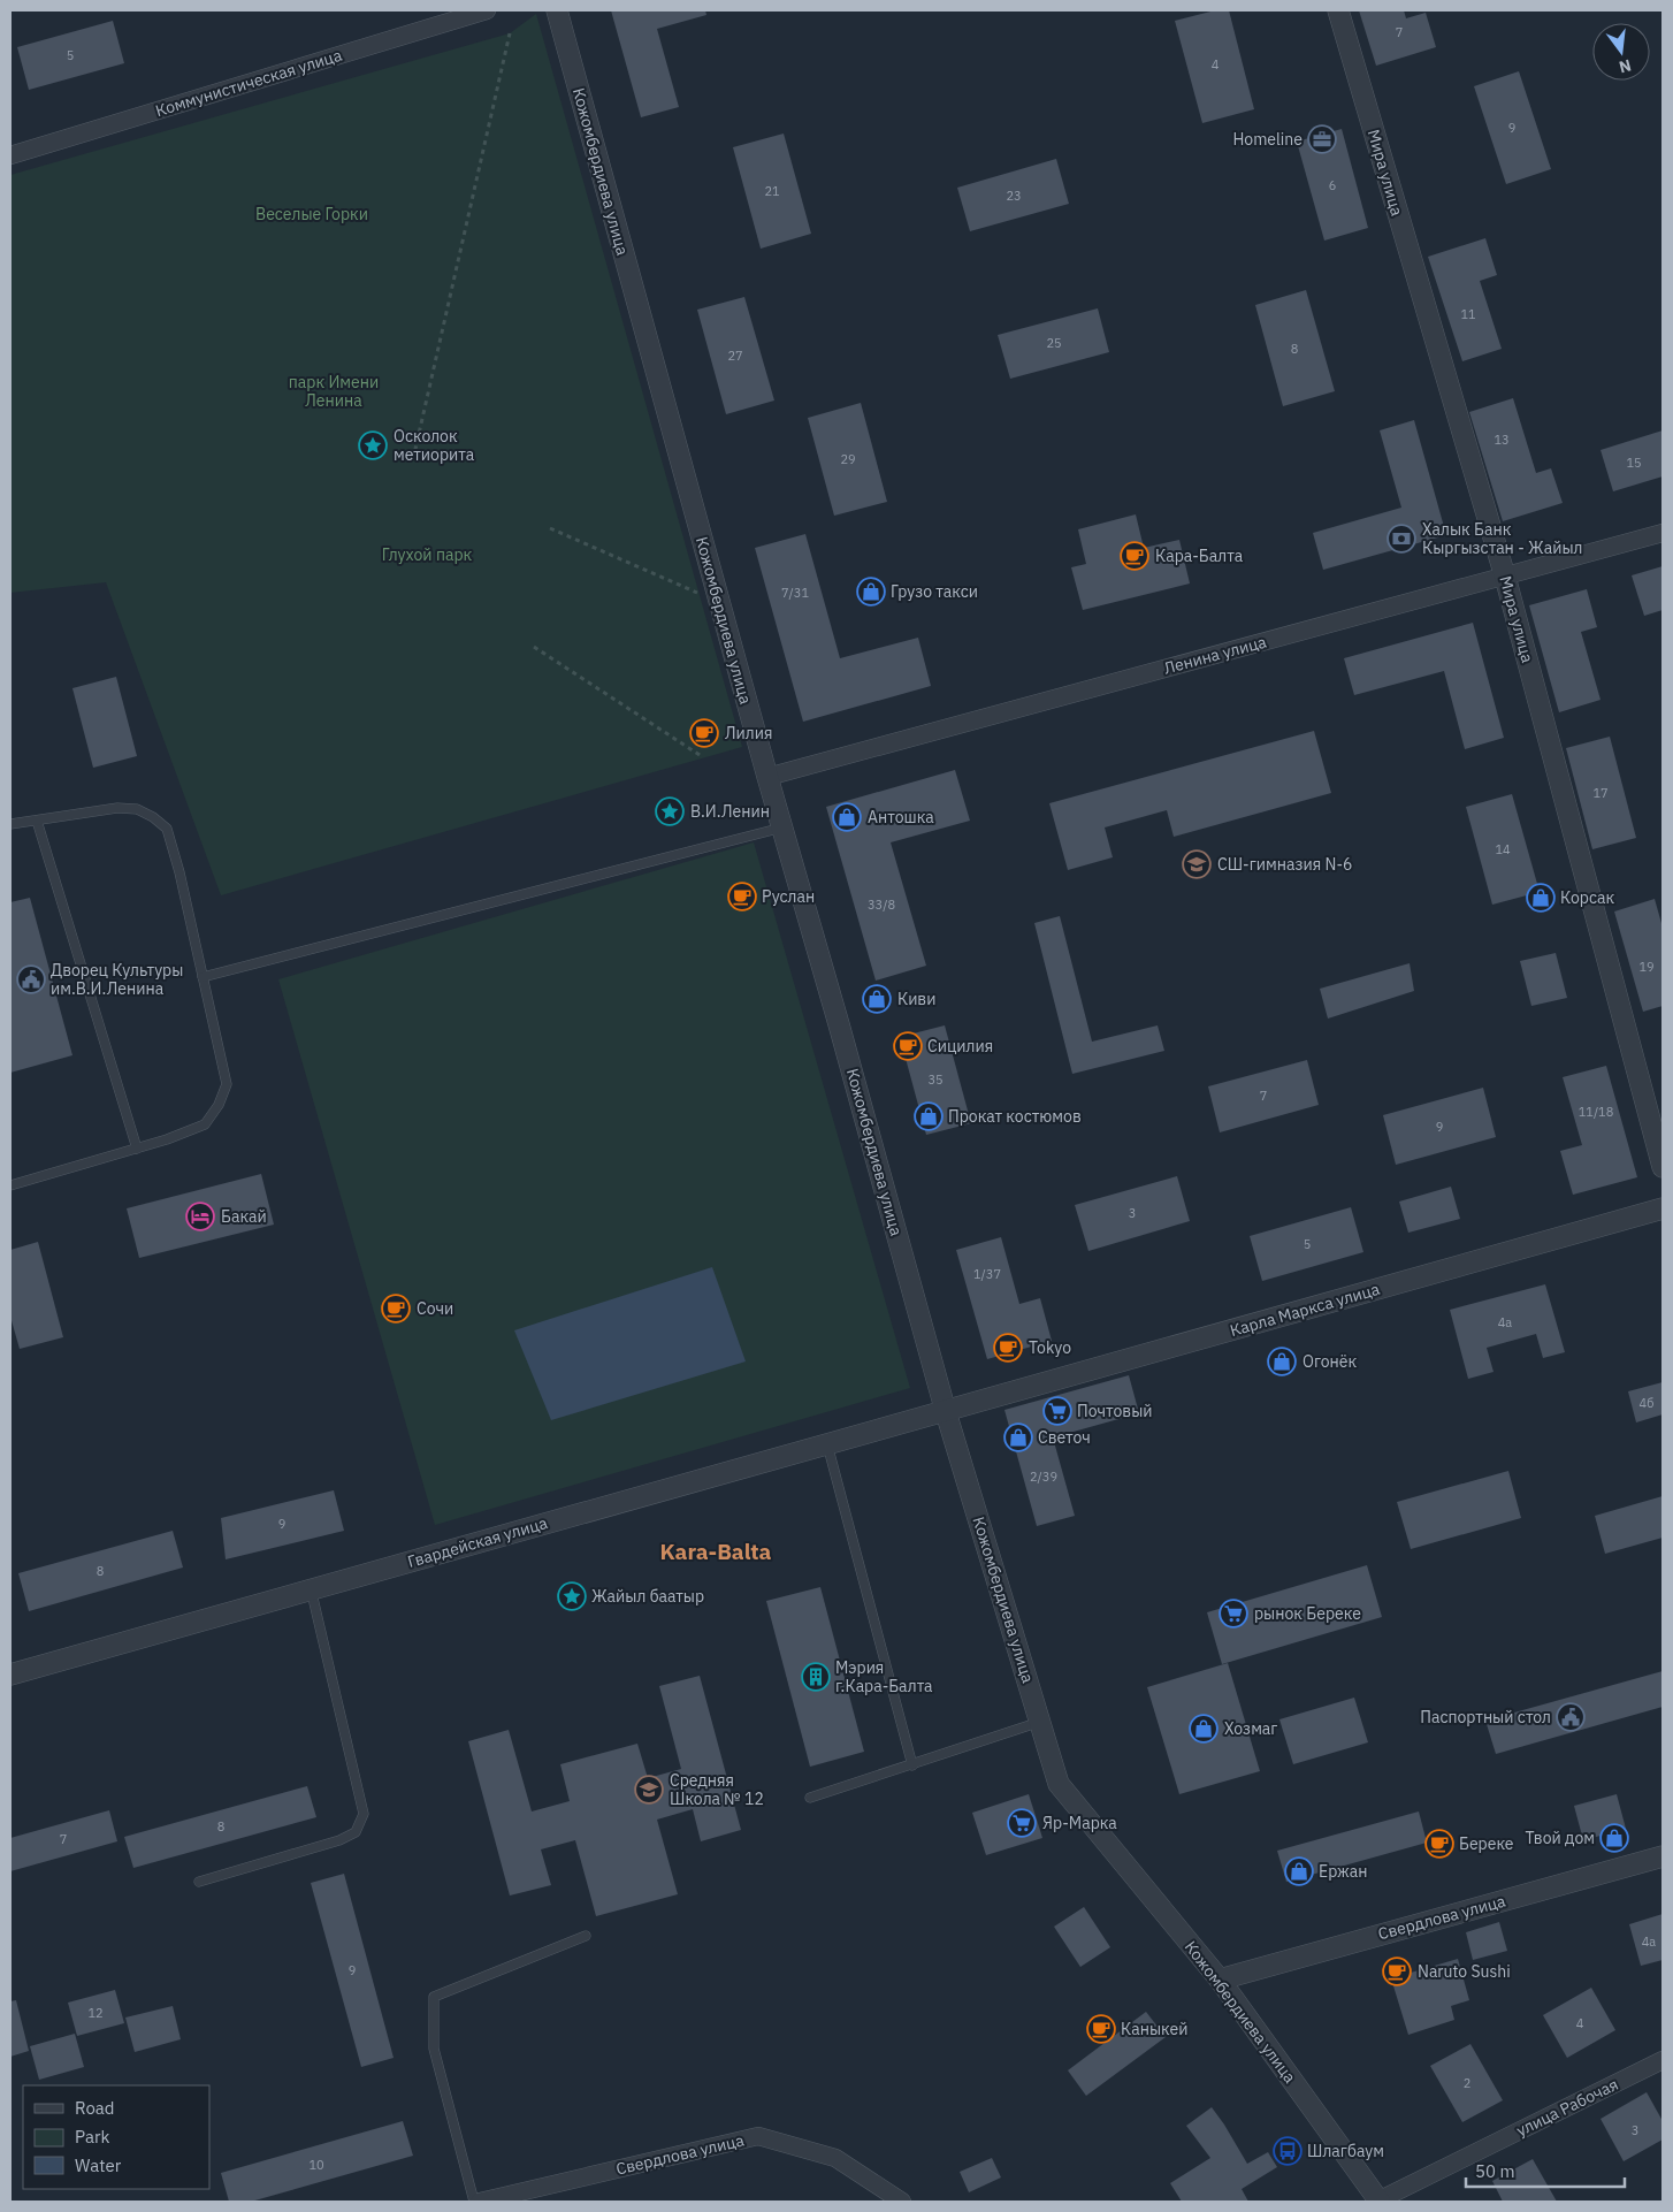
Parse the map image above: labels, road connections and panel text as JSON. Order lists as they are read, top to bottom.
{
  "streets": {
    "street": [
      "Коммунистическая улица",
      "Кожомбердиева улица",
      "Мира улица",
      "Ленина улица",
      "Карла Маркса улица",
      "Гвардейская улица",
      "Свердлова улица",
      "улица Рабочая"
    ]
  },
  "crossings": [
    ["Кожомбердиева улица", "Ленина улица"],
    ["Кожомбердиева улица", "Карла Маркса улица"],
    ["Кожомбердиева улица", "Гвардейская улица"],
    ["Кожомбердиева улица", "Свердлова улица"],
    ["Кожомбердиева улица", "улица Рабочая"],
    ["Мира улица", "Ленина улица"],
    ["Карла Маркса улица", "Гвардейская улица"]
  ],
  "districts": ["Kara-Balta"],
  "parks": ["Веселые Горки", "парк Имени Ленина", "Глухой парк"],
  "places": {
    "office": ["Homeline"],
    "place": ["Осколок метиорита", "В.И.Ленин", "Жайыл баатыр"],
    "bank": ["Халык Банк Кыргызстан - Жайыл"],
    "cafe": [
      "Кара-Балта",
      "Лилия",
      "Руслан",
      "Сицилия",
      "Сочи",
      "Tokyo",
      "Береке",
      "Naruto Sushi",
      "Каныкей"
    ],
    "shop": [
      "Грузо такси",
      "Антошка",
      "Корсак",
      "Киви",
      "Прокат костюмов",
      "Огонёк",
      "Светоч",
      "Хозмаг",
      "Твой дом",
      "Ержан"
    ],
    "school or university": ["СШ-гимназия N-6", "Средняя Школа № 12"],
    "public building": ["Дворец Культуры им.В.И.Ленина", "Паспортный стол"],
    "hotel": ["Бакай"],
    "supermarket": ["Почтовый", "рынок Береке", "Яр-Марка"],
    "building": ["Мэрия г.Кара-Балта"],
    "bus stop": ["Шлагбаум"]
  },
  "house_numbers": [
    "7",
    "5",
    "4",
    "9",
    "6",
    "21",
    "23",
    "11",
    "25",
    "8",
    "27",
    "13",
    "29",
    "15",
    "7/31",
    "17",
    "14",
    "33/8",
    "19",
    "35",
    "7",
    "11/18",
    "9",
    "3",
    "5",
    "1/37",
    "4а",
    "4б",
    "2/39",
    "9",
    "8",
    "8",
    "7",
    "4a",
    "9",
    "12",
    "4",
    "2",
    "3",
    "10"
  ],
  "legend": ["Road", "Park", "Water"],
  "scale_bar": "50 m",
  "north": "bottom"
}
